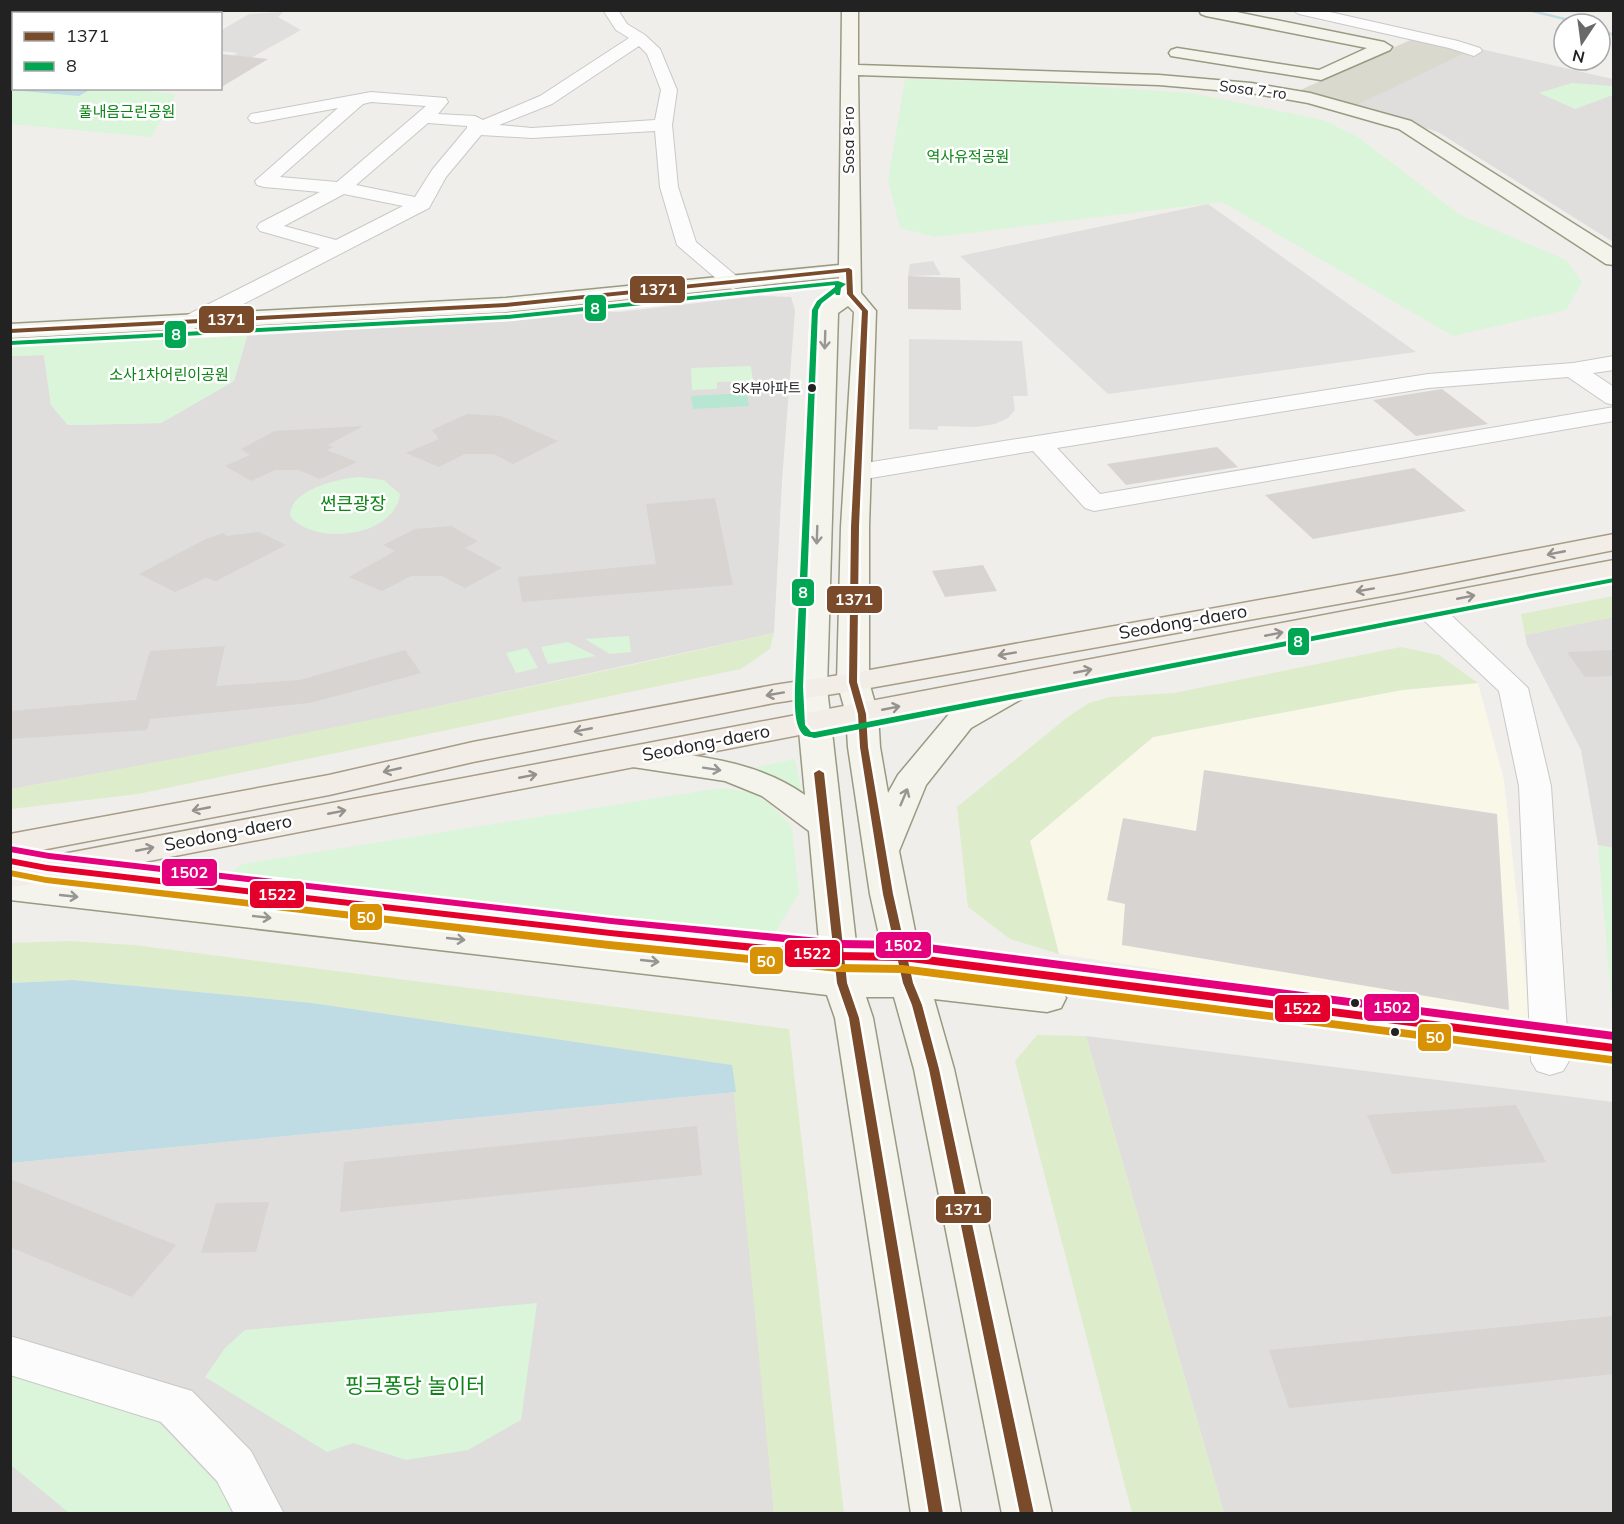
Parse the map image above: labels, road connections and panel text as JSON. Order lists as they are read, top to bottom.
{
  "streets": {
    "main road": ["Seodong-daero"],
    "street": ["Sosa 7-ro", "Sosa 8-ro"]
  },
  "crossings": [
    ["Sosa 7-ro", "Sosa 8-ro"]
  ],
  "parks": [
    "풀내음근린공원",
    "역사유적공원",
    "소사1차어린이공원",
    "썬큰광장",
    "핑크퐁당 놀이터"
  ],
  "places": ["SK뷰아파트"],
  "lines": [
    "transit line 1371",
    "transit line 8",
    "transit line 1502",
    "transit line 1522",
    "transit line 50"
  ],
  "legend": ["1371", "8"],
  "north": "bottom"
}
